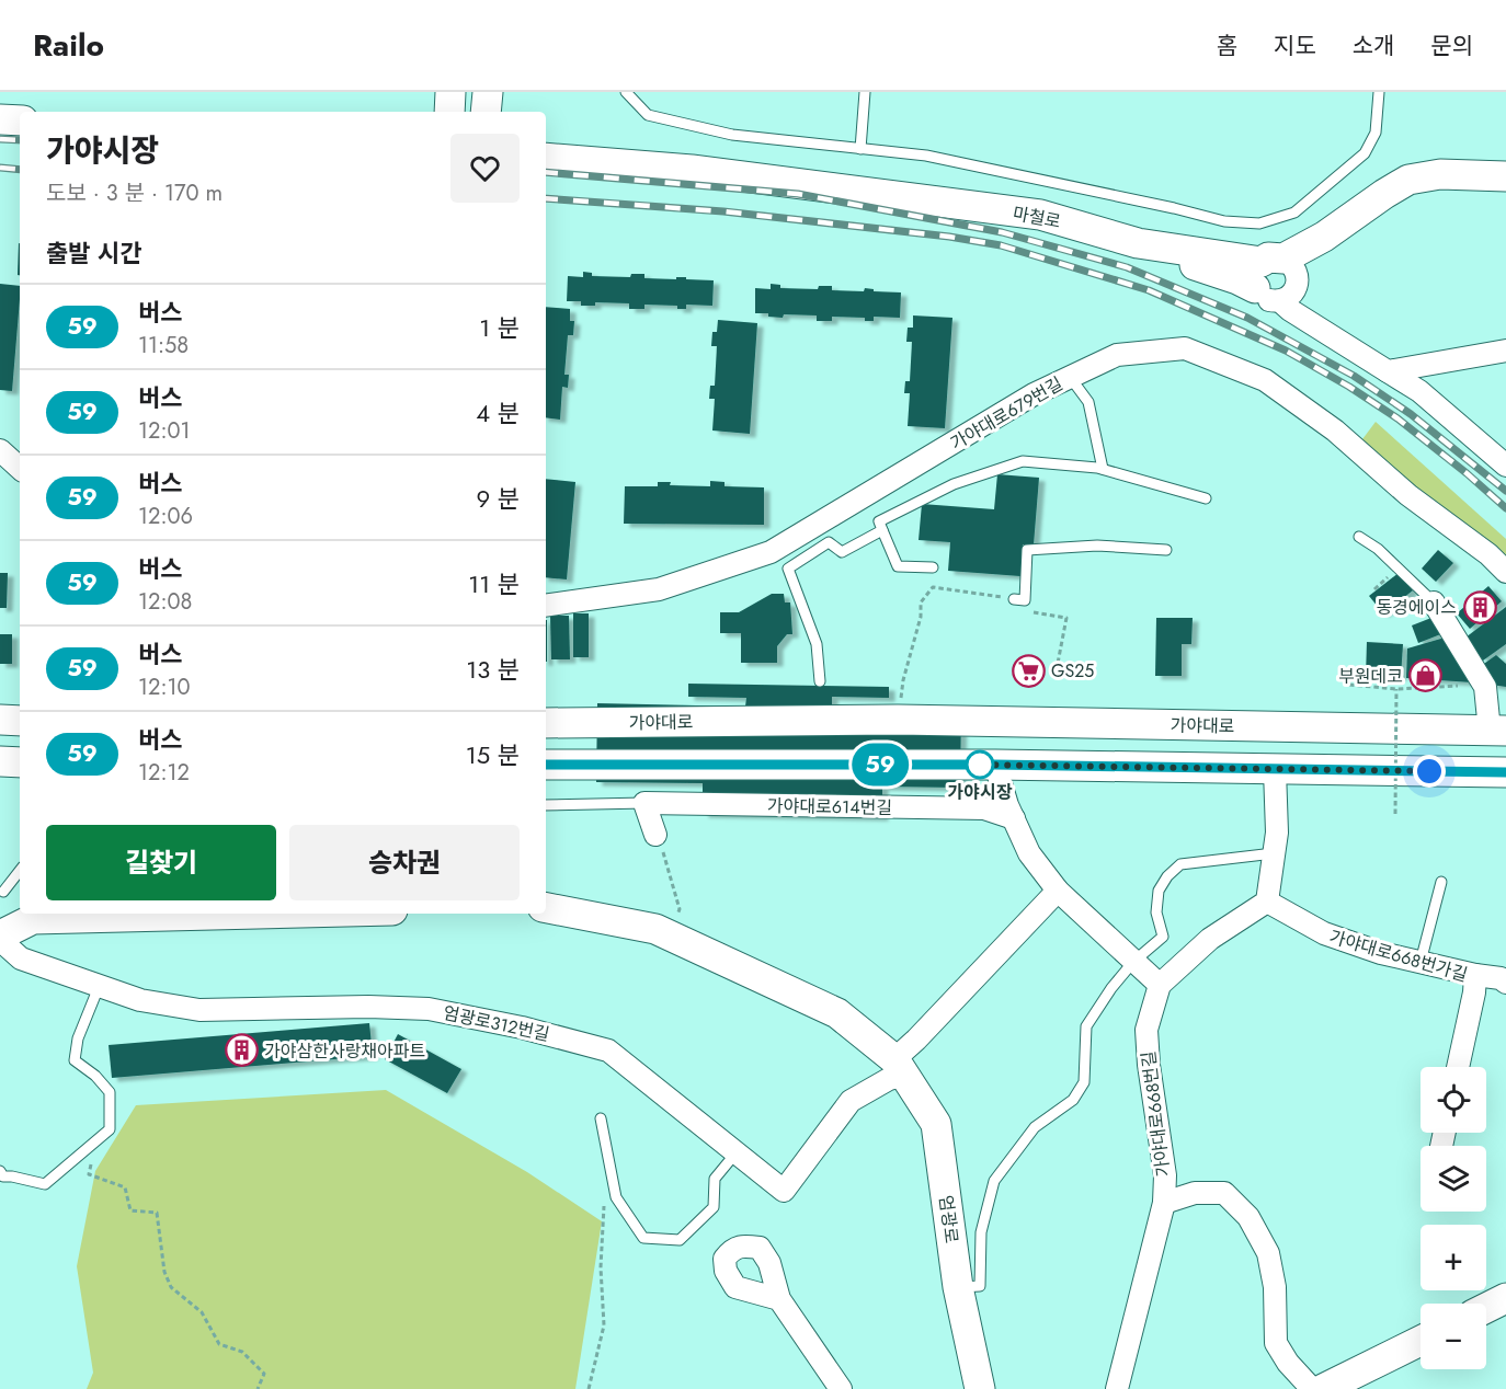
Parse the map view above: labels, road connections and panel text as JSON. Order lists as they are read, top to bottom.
{
  "streets": {
    "main road": ["마철로", "가야대로", "엄광로"],
    "street": [
      "가야대로679번길",
      "가야대로614번길",
      "가야대로668번가길",
      "엄광로312번길",
      "가야대로668번길"
    ]
  },
  "crossings": [
    ["엄광로312번길", "엄광로"]
  ],
  "places": {
    "building": ["동경에이스", "가야삼한사랑채아파트"],
    "supermarket": ["GS25"],
    "shop": ["부원데코"],
    "other": ["가야시장"]
  },
  "lines": ["bus line 59"],
  "page": {
    "header": "Railo",
    "nav": [
      "홈",
      "지도",
      "소개",
      "문의"
    ],
    "on_map": "59",
    "heading": [
      ["가야시장", "도보 · 3 분 · 170 m"],
      "출발 시간"
    ],
    "list": [
      {
        "mark": "59",
        "name": "버스",
        "note": "11:58",
        "value": "1 분"
      },
      {
        "mark": "59",
        "name": "버스",
        "note": "12:01",
        "value": "4 분"
      },
      {
        "mark": "59",
        "name": "버스",
        "note": "12:06",
        "value": "9 분"
      },
      {
        "mark": "59",
        "name": "버스",
        "note": "12:08",
        "value": "11 분"
      },
      {
        "mark": "59",
        "name": "버스",
        "note": "12:10",
        "value": "13 분"
      },
      {
        "mark": "59",
        "name": "버스",
        "note": "12:12",
        "value": "15 분"
      }
    ],
    "buttons": ["길찾기", "승차권"],
    "map_buttons": ["+", "−"]
  }
}
